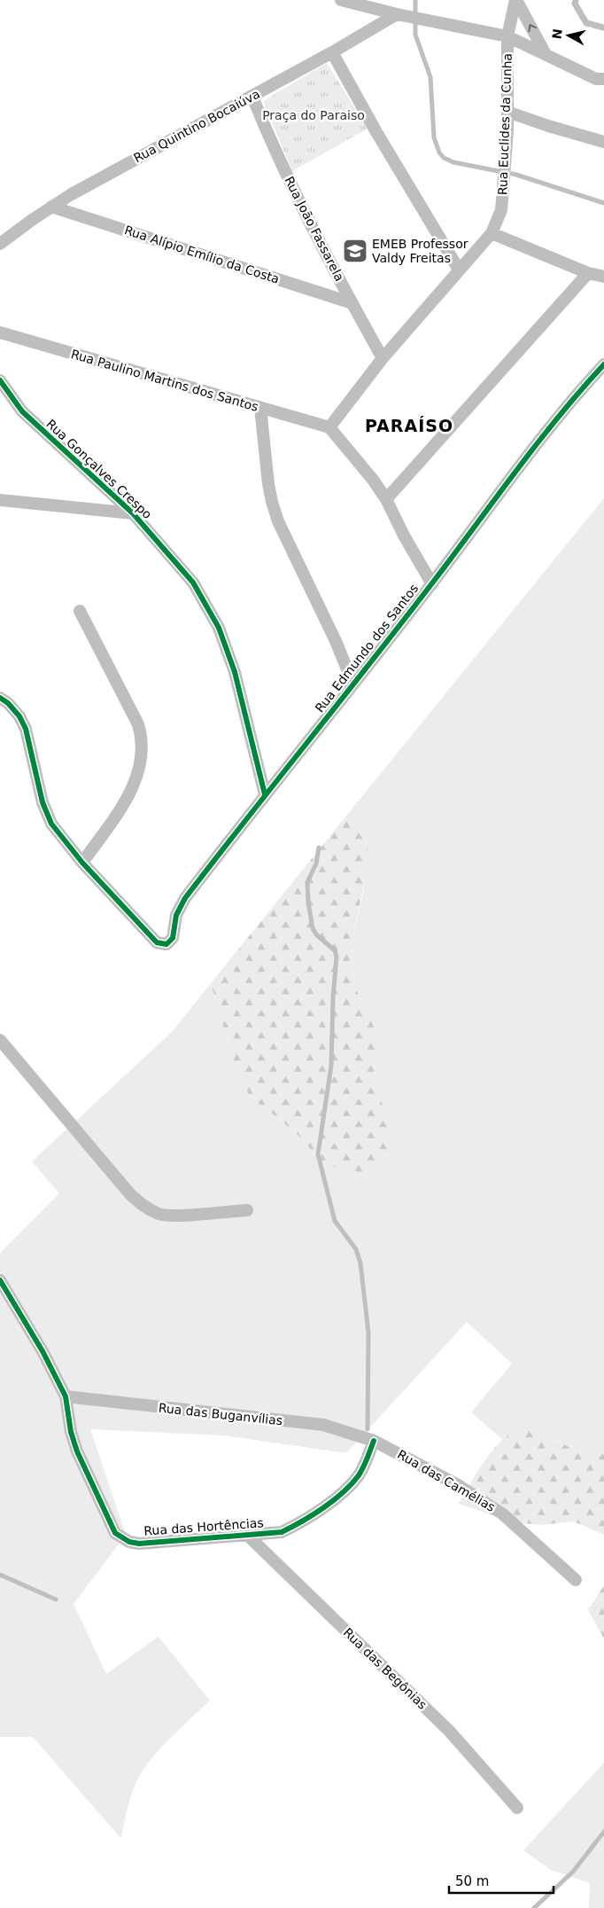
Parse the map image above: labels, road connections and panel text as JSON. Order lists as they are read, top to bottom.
{
  "streets": {
    "street": [
      "Rua Euclides da Cunha",
      "Rua Quintino Bocaiúva",
      "Rua João Fassarela",
      "Rua Alípio Emílio da Costa",
      "Rua Paulino Martins dos Santos",
      "Rua Gonçalves Crespo",
      "Rua Edmundo dos Santos",
      "Rua das Buganvílias",
      "Rua das Camélias",
      "Rua das Hortências",
      "Rua das Begônias"
    ]
  },
  "crossings": [
    ["Rua Euclides da Cunha", "Rua João Fassarela"],
    ["Rua Euclides da Cunha", "Rua Paulino Martins dos Santos"],
    ["Rua Quintino Bocaiúva", "Rua João Fassarela"],
    ["Rua Quintino Bocaiúva", "Rua Alípio Emílio da Costa"],
    ["Rua João Fassarela", "Rua Alípio Emílio da Costa"],
    ["Rua Gonçalves Crespo", "Rua Edmundo dos Santos"],
    ["Rua das Buganvílias", "Rua das Camélias"],
    ["Rua das Buganvílias", "Rua das Hortências"],
    ["Rua das Camélias", "Rua das Hortências"],
    ["Rua das Hortências", "Rua das Begônias"]
  ],
  "districts": ["PARAÍSO"],
  "parks": ["Praça do Paraiso"],
  "places": {
    "school or university": ["EMEB Professor Valdy Freitas"]
  },
  "scale_bar": "50 m",
  "north": "left"
}
